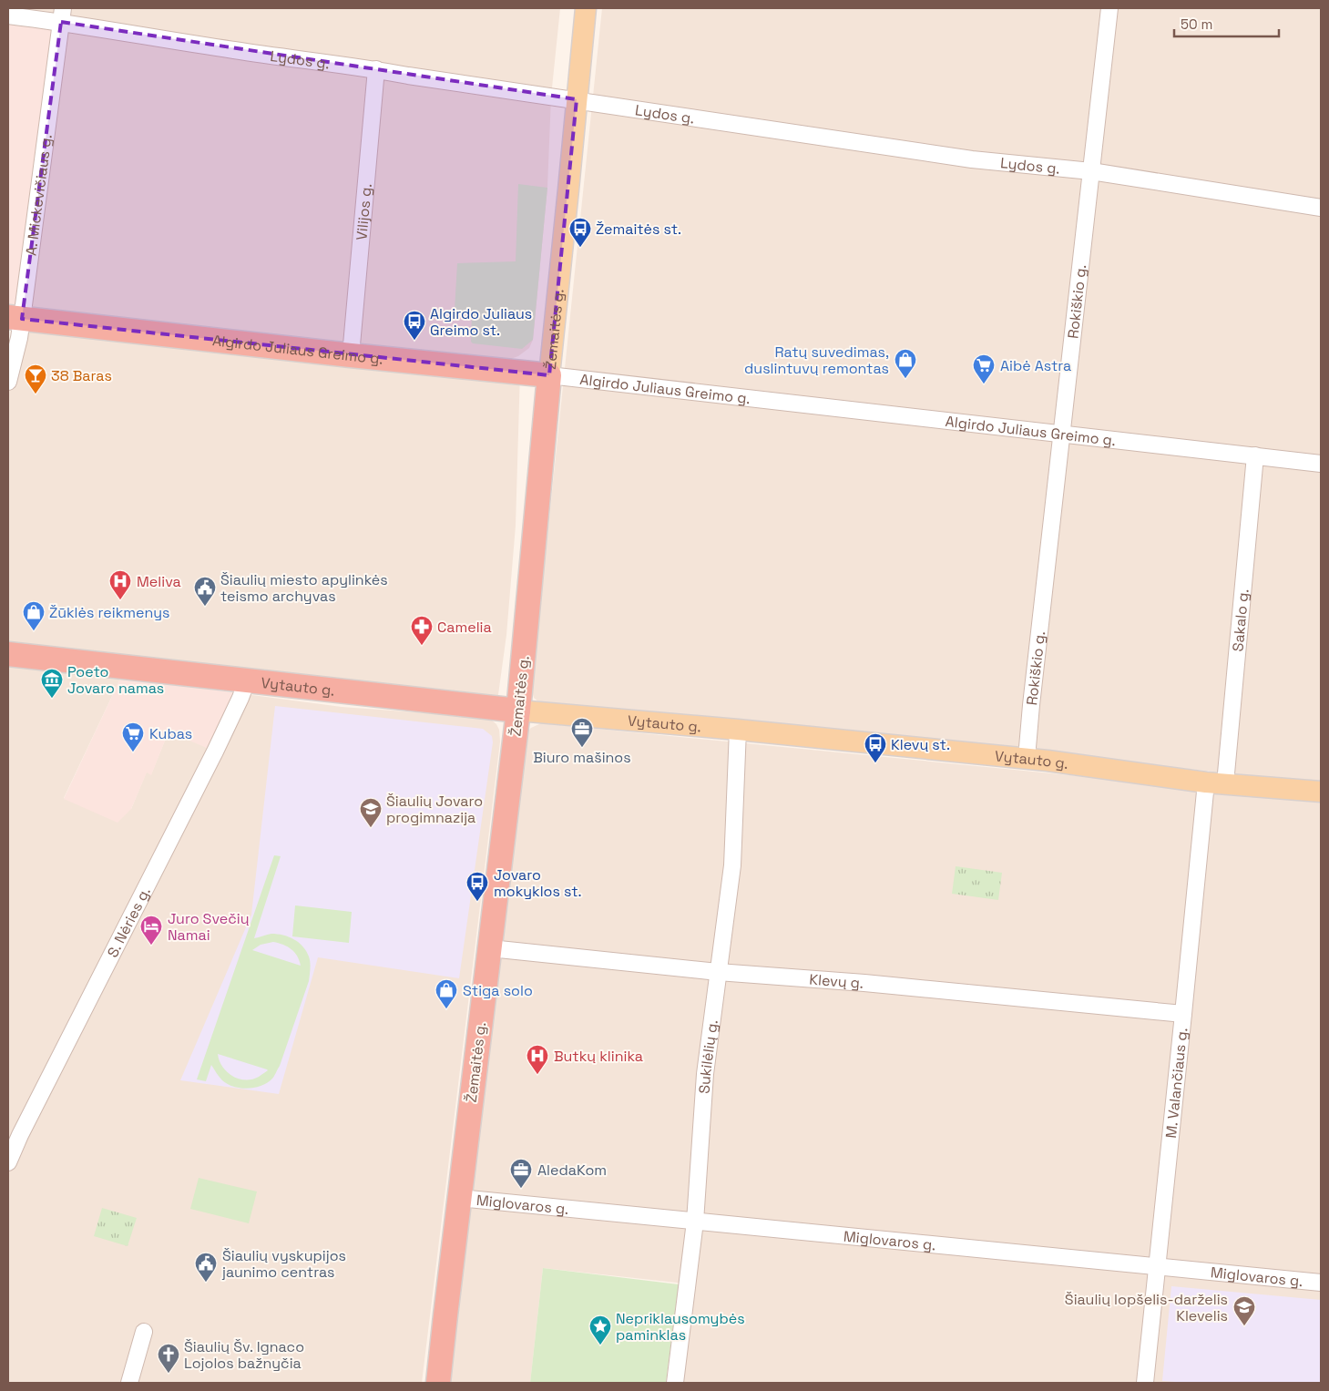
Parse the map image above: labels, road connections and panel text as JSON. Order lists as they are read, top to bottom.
{
  "streets": {
    "highway": ["Žemaitės g.", "Algirdo Juliaus Greimo g.", "Vytauto g."],
    "street": [
      "Lydos g.",
      "A. Mickevičiaus g.",
      "Vilijos g.",
      "Rokiškio g.",
      "Sakalo g.",
      "S. Nėries g.",
      "Klevų g.",
      "Sukilėlių g.",
      "M. Valančiaus g.",
      "Miglovaros g."
    ]
  },
  "crossings": [
    ["Lydos g.", "A. Mickevičiaus g."],
    ["Lydos g.", "Vilijos g."],
    ["Lydos g.", "Rokiškio g."],
    ["Lydos g.", "Žemaitės g."],
    ["A. Mickevičiaus g.", "Algirdo Juliaus Greimo g."],
    ["Vilijos g.", "Algirdo Juliaus Greimo g."],
    ["Rokiškio g.", "Algirdo Juliaus Greimo g."],
    ["Rokiškio g.", "Vytauto g."],
    ["Žemaitės g.", "Algirdo Juliaus Greimo g."],
    ["Žemaitės g.", "Vytauto g."],
    ["Žemaitės g.", "Klevų g."],
    ["Žemaitės g.", "Miglovaros g."],
    ["Algirdo Juliaus Greimo g.", "Sakalo g."],
    ["Sakalo g.", "Vytauto g."],
    ["Sakalo g.", "M. Valančiaus g."],
    ["Vytauto g.", "S. Nėries g."],
    ["Vytauto g.", "Sukilėlių g."],
    ["Vytauto g.", "M. Valančiaus g."],
    ["Klevų g.", "Sukilėlių g."],
    ["Klevų g.", "M. Valančiaus g."],
    ["Sukilėlių g.", "Miglovaros g."],
    ["M. Valančiaus g.", "Miglovaros g."]
  ],
  "places": {
    "bus stop": [
      "Žemaitės st.",
      "Algirdo Juliaus Greimo st.",
      "Klevų st.",
      "Jovaro mokyklos st."
    ],
    "shop": ["Ratų suvedimas, duslintuvų remontas", "Žūklės reikmenys", "Stiga solo"],
    "supermarket": ["Aibė Astra", "Kubas"],
    "bar": ["38 Baras"],
    "hospital": ["Meliva", "Butkų klinika"],
    "public building": ["Šiaulių miesto apylinkės teismo archyvas", "Šiaulių vyskupijos jaunimo centras"],
    "pharmacy": ["Camelia"],
    "museum": ["Poeto Jovaro namas"],
    "office": ["Biuro mašinos", "AledaKom"],
    "school or university": ["Šiaulių Jovaro progimnazija", "Šiaulių lopšelis-darželis Klevelis"],
    "hotel": ["Juro Svečių Namai"],
    "place": ["Nepriklausomybės paminklas"],
    "church": ["Šiaulių Šv. Ignaco Lojolos bažnyčia"]
  },
  "scale_bar": "50 m"
}
